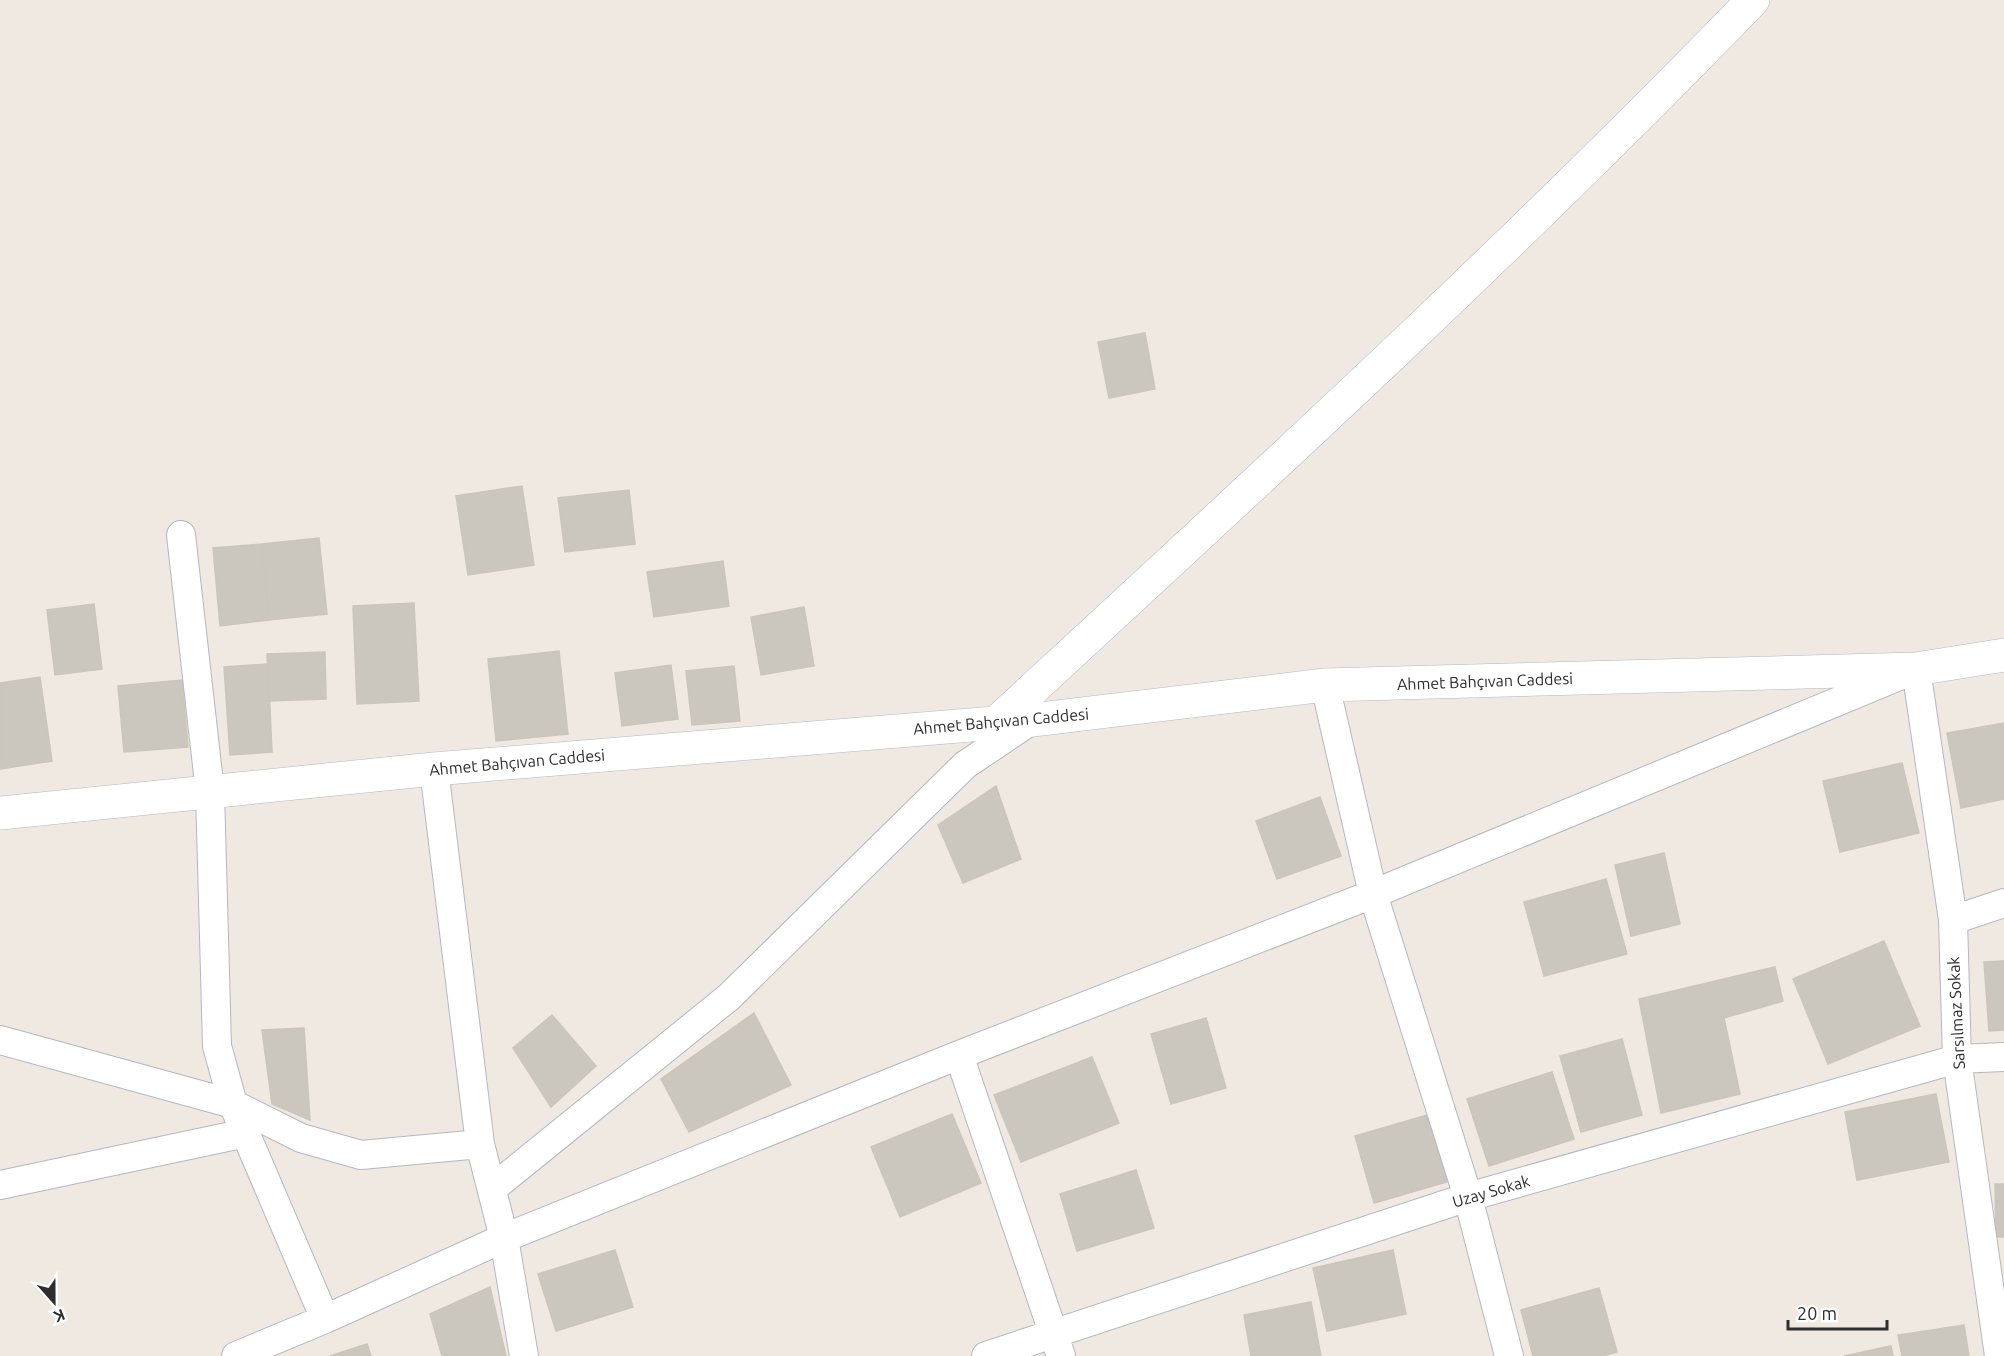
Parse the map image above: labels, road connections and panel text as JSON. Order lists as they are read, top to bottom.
{
  "streets": {
    "main road": ["Ahmet Bahçıvan Caddesi"],
    "street": ["Sarsılmaz Sokak", "Uzay Sokak"]
  },
  "crossings": [
    ["Ahmet Bahçıvan Caddesi", "Sarsılmaz Sokak"],
    ["Sarsılmaz Sokak", "Uzay Sokak"]
  ],
  "scale_bar": "20 m",
  "north": "bottom"
}
